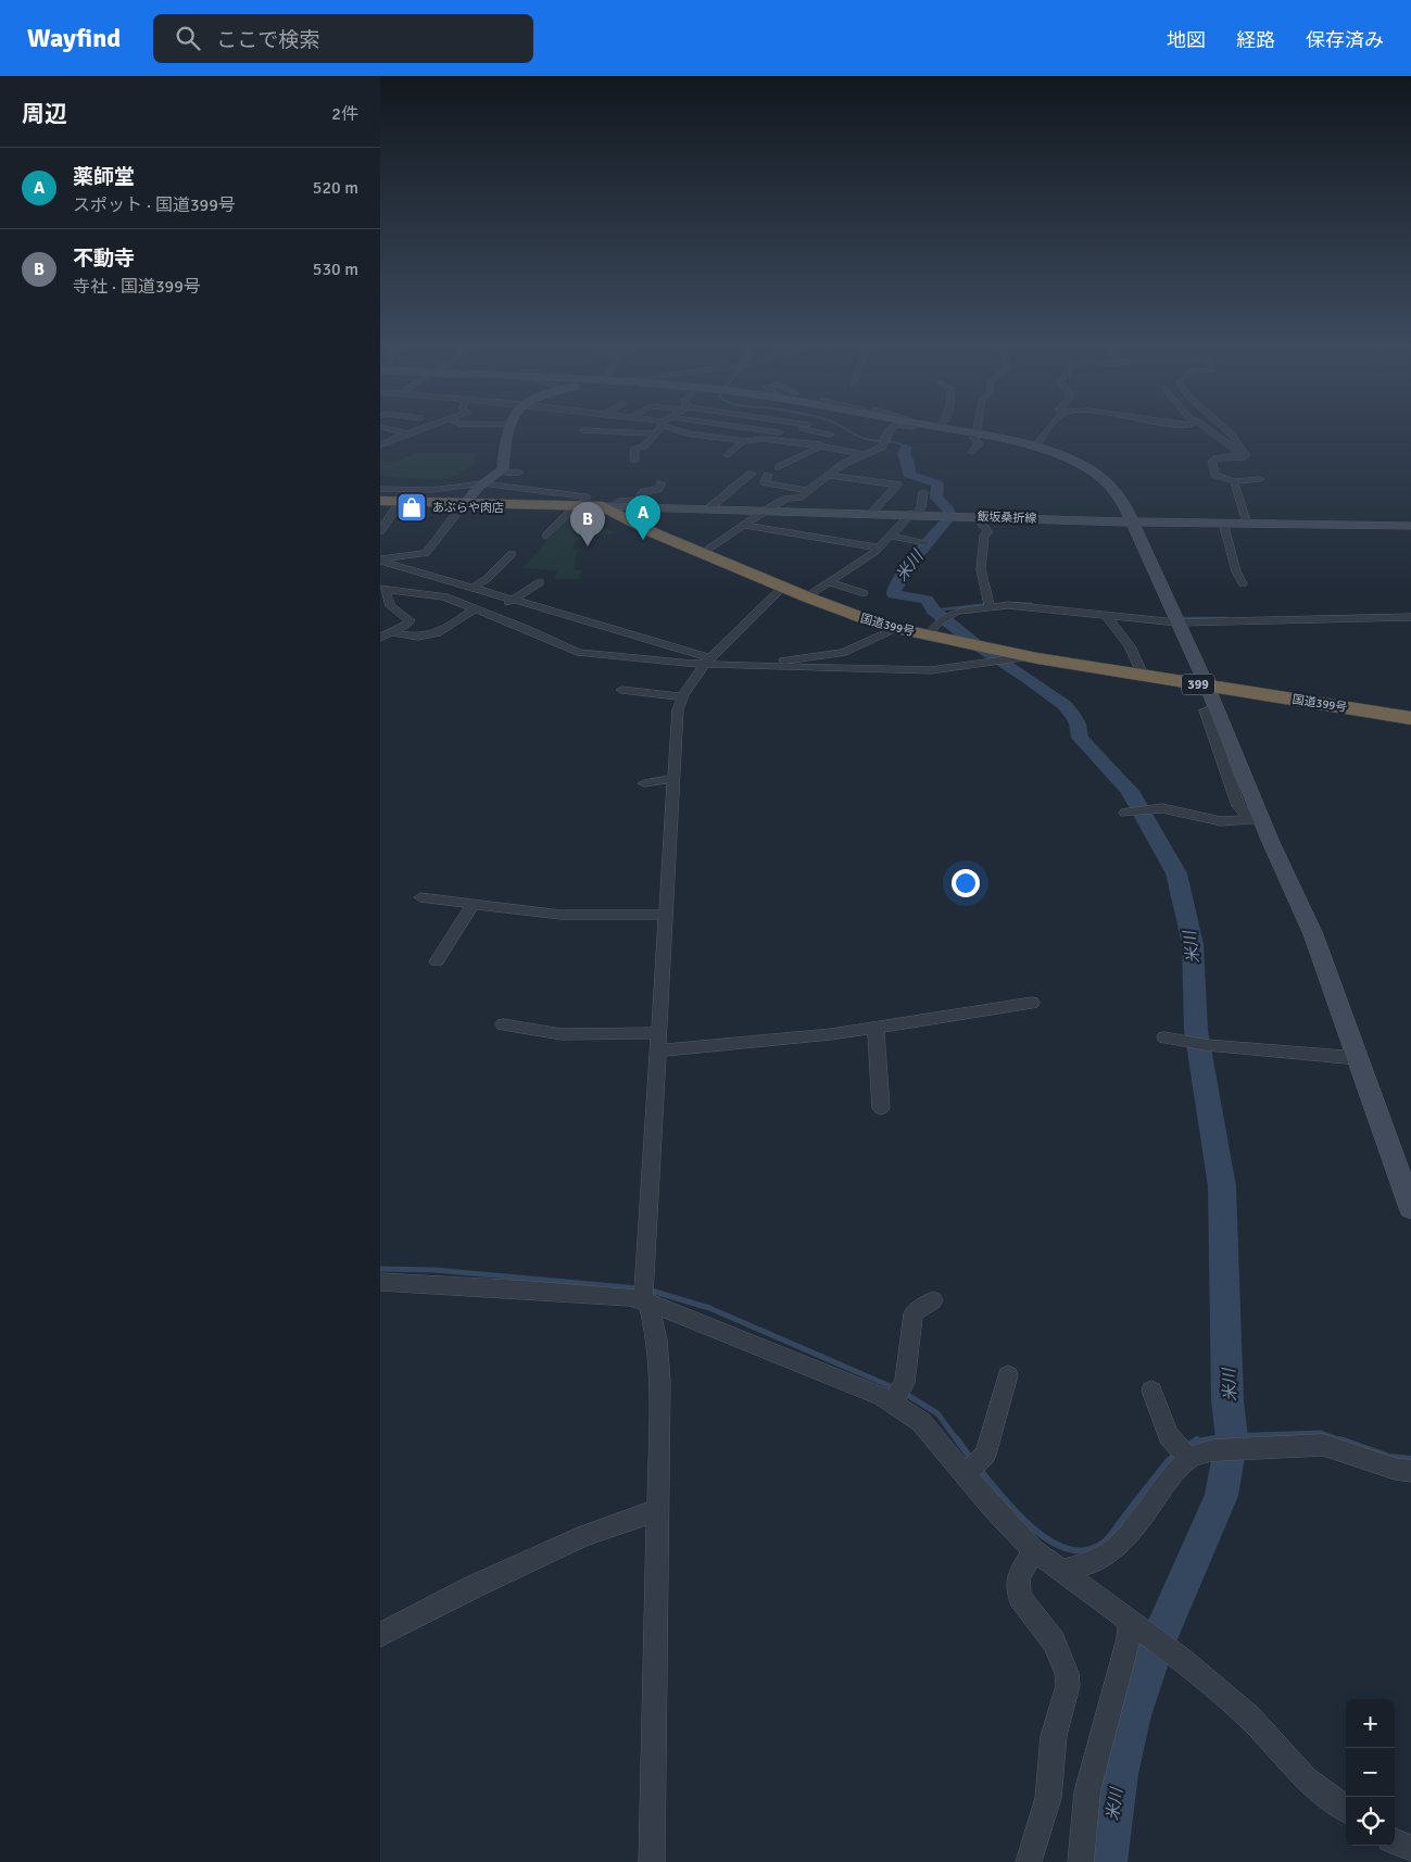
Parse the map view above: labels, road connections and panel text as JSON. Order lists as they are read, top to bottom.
{
  "streets": {
    "highway": ["国道399号", "399"],
    "street": ["飯坂桑折線"]
  },
  "crossings": [
    ["飯坂桑折線", "国道399号"]
  ],
  "water": ["米川"],
  "places": {
    "shop": ["あぶらや肉店"]
  },
  "page": {
    "header": "Wayfind",
    "search": "ここで検索",
    "nav": ["地図", "経路", "保存済み"],
    "heading": ["周辺", "2件"],
    "list": [
      {
        "mark": "A",
        "name": "薬師堂",
        "note": "スポット · 国道399号",
        "value": "520 m"
      },
      {
        "mark": "B",
        "name": "不動寺",
        "note": "寺社 · 国道399号",
        "value": "530 m"
      }
    ],
    "pins": ["A", "B"],
    "map_buttons": ["+", "−"]
  }
}
